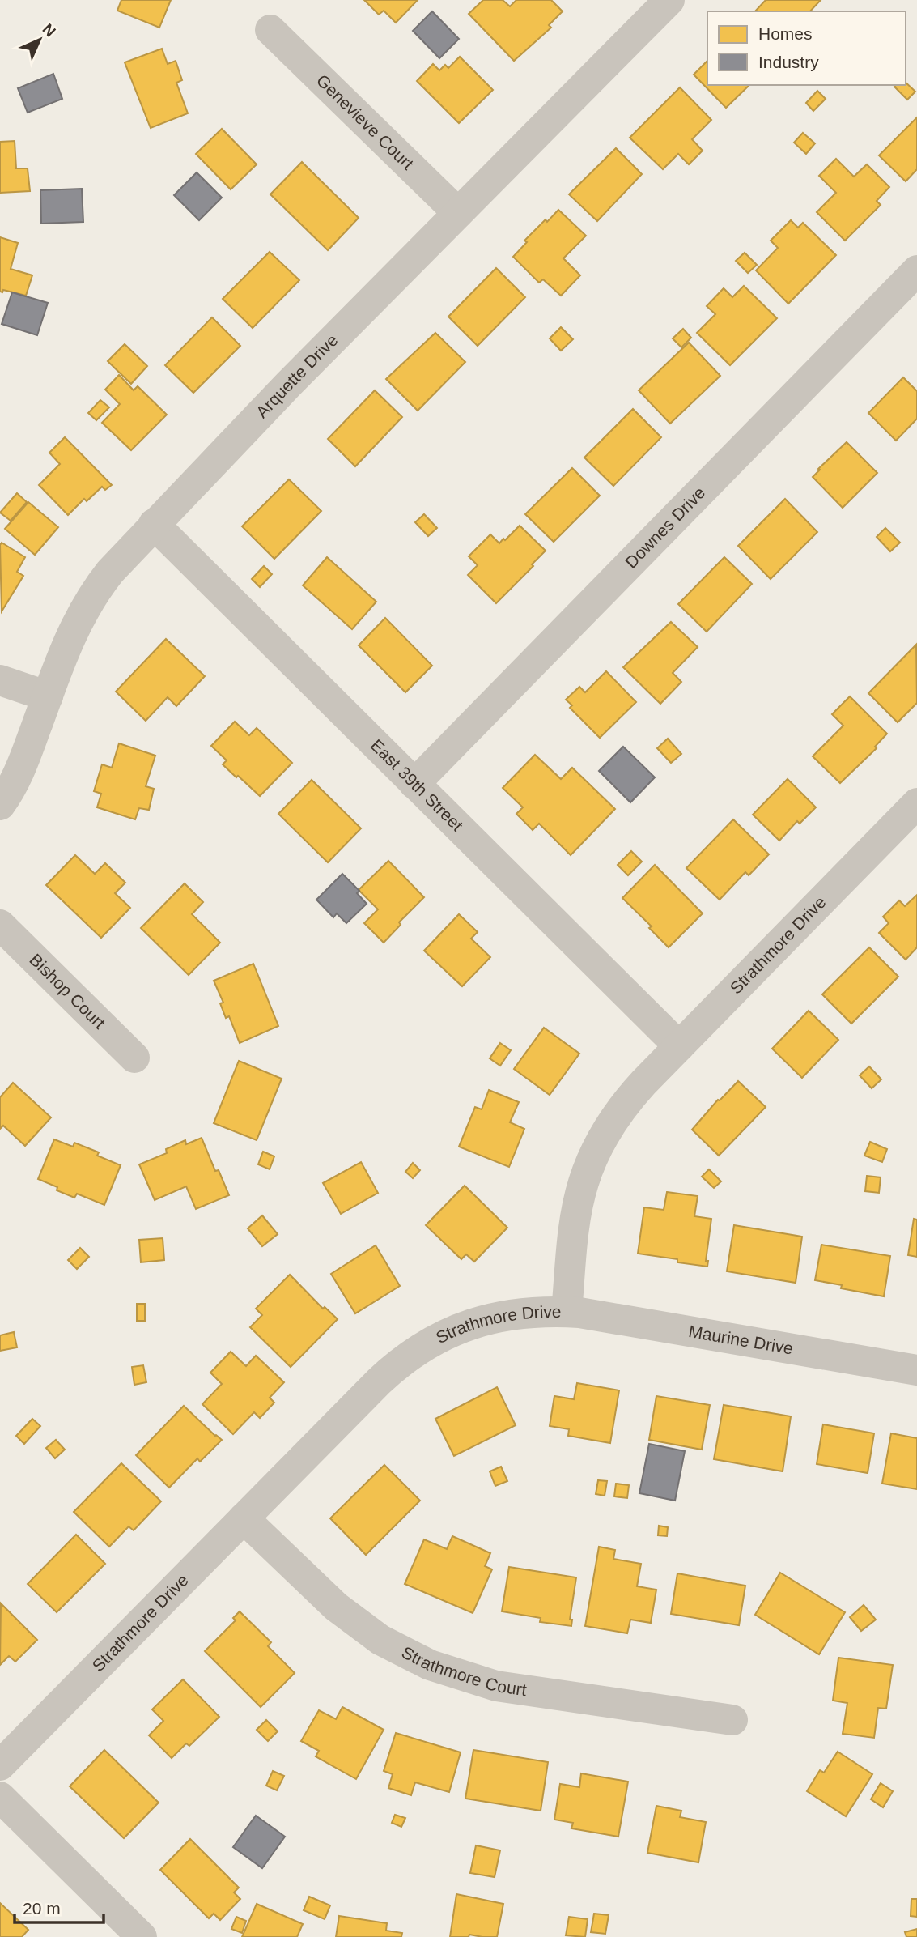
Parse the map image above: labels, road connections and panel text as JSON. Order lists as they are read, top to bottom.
{
  "streets": {
    "street": [
      "Genevieve Court",
      "Arquette Drive",
      "Downes Drive",
      "East 39th Street",
      "Strathmore Drive",
      "Bishop Court",
      "Maurine Drive",
      "Strathmore Court"
    ]
  },
  "crossings": [
    ["Genevieve Court", "Arquette Drive"],
    ["Arquette Drive", "East 39th Street"],
    ["Downes Drive", "East 39th Street"],
    ["East 39th Street", "Strathmore Drive"],
    ["Strathmore Drive", "Maurine Drive"],
    ["Strathmore Drive", "Strathmore Court"]
  ],
  "legend": ["Homes", "Industry"],
  "scale_bar": "20 m",
  "north": "top right"
}
